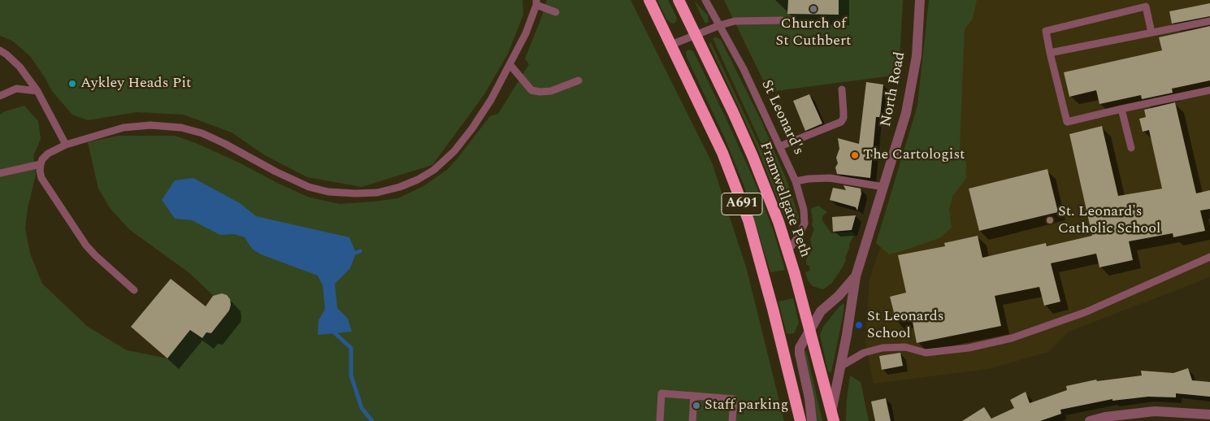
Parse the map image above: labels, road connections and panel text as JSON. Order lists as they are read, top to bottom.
{
  "streets": {
    "highway": ["Framwellgate Peth", "A691"],
    "street": ["North Road"],
    "lane": ["St Leonard's"]
  },
  "crossings": [
    ["North Road", "Framwellgate Peth"],
    ["St Leonard's", "Framwellgate Peth"]
  ],
  "places": [
    "Church of St Cuthbert",
    "Aykley Heads Pit",
    "The Cartologist",
    "St. Leonard's Catholic School",
    "St Leonards School",
    "Staff parking"
  ]
}
